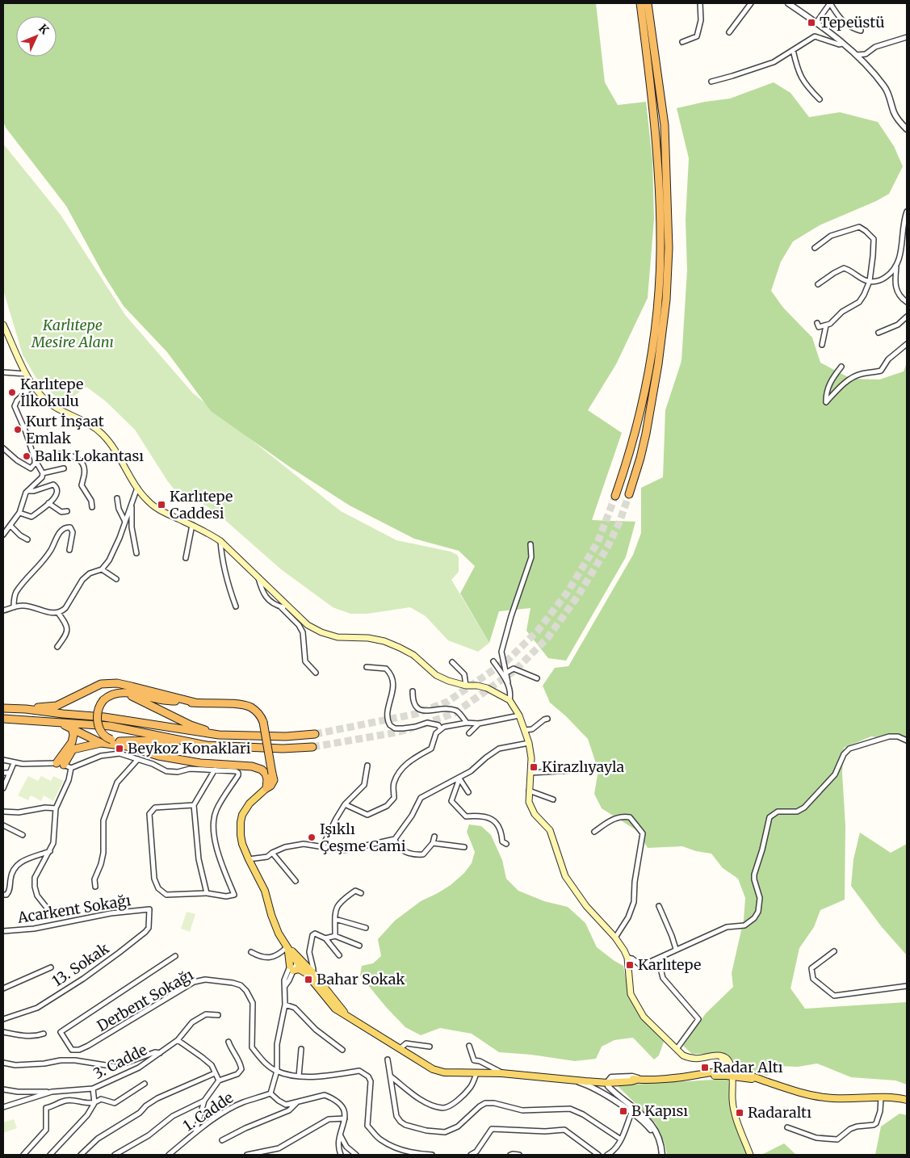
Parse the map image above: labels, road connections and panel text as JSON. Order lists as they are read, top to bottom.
{
  "streets": {
    "street": [
      "Acarkent Sokağı",
      "13. Sokak",
      "Derbent Sokağı",
      "3. Cadde",
      "1. Cadde"
    ]
  },
  "crossings": [
    ["Acarkent Sokağı", "13. Sokak"]
  ],
  "parks": ["Karlıtepe Mesire Alanı"],
  "places": {
    "transit": [
      "Tepeüstü",
      "Karlıtepe Caddesi",
      "Beykoz Konaklari",
      "Kirazlıyayla",
      "Karlıtepe",
      "Bahar Sokak",
      "Radar Altı",
      "B Kapısı",
      "Radaraltı"
    ],
    "other": [
      "Karlıtepe İlkokulu",
      "Kurt İnşaat Emlak",
      "Balık Lokantası",
      "Işıklı Çeşme Cami"
    ]
  },
  "north": "top right"
}
